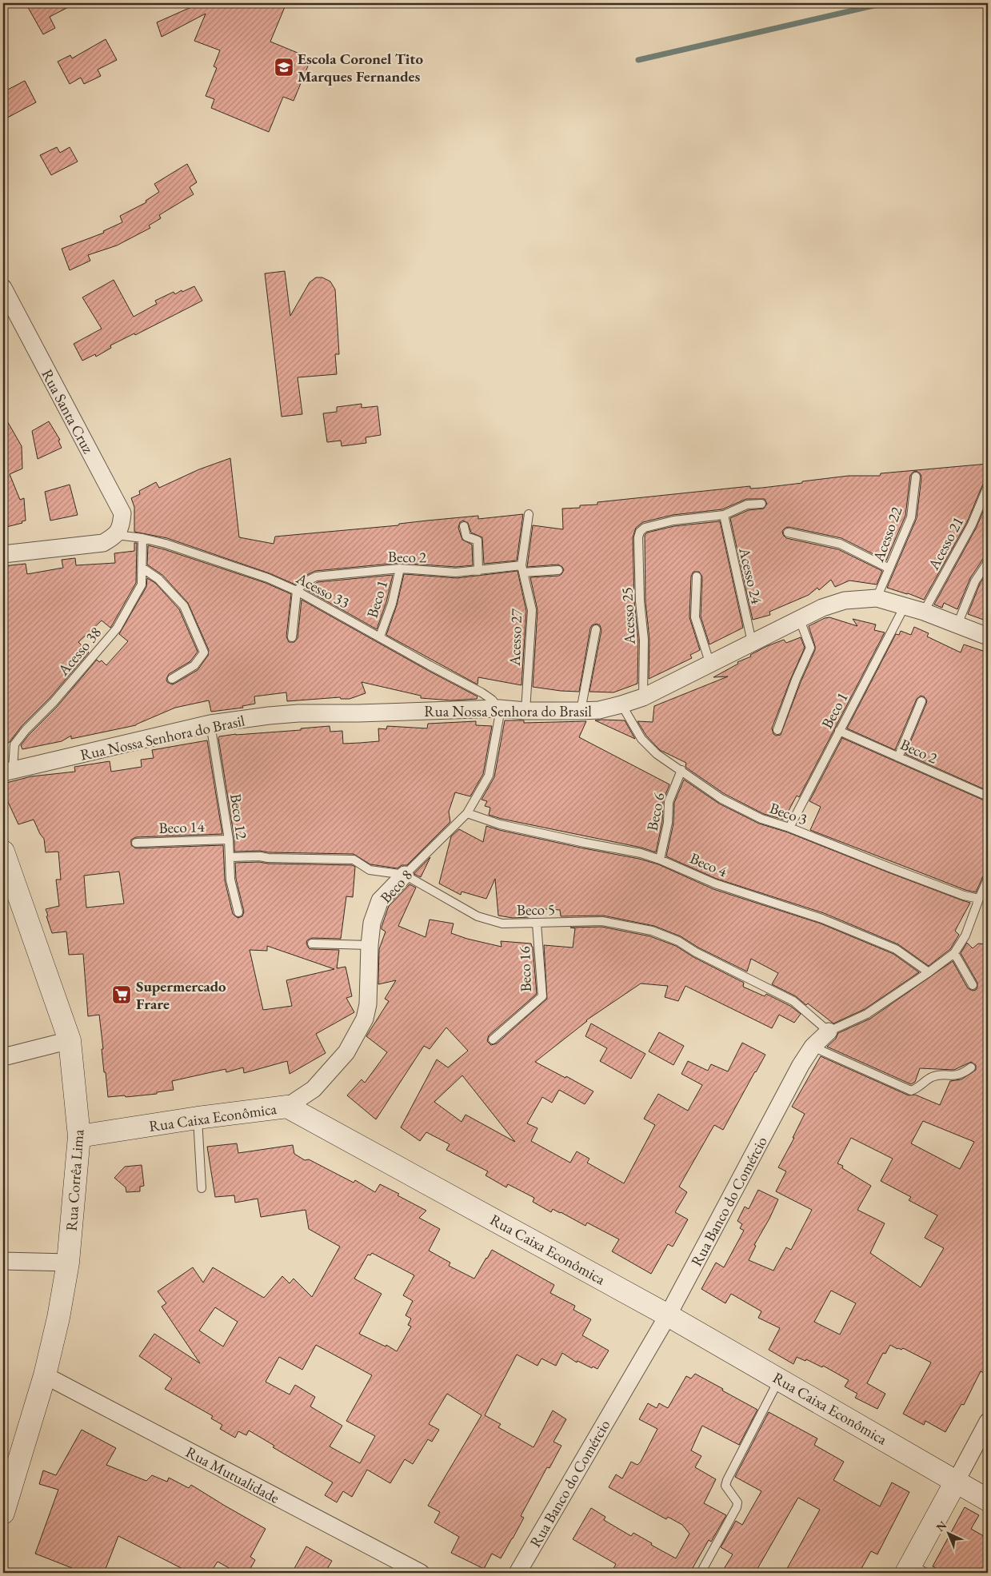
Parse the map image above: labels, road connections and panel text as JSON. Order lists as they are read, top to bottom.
{
  "streets": {
    "street": [
      "Rua Santa Cruz",
      "Rua Nossa Senhora do Brasil",
      "Beco 8",
      "Rua Caixa Econômica",
      "Rua Corrêa Lima",
      "Rua Banco do Comércio",
      "Rua Mutualidade"
    ],
    "lane": [
      "Acesso 22",
      "Acesso 21",
      "Beco 2",
      "Acesso 24",
      "Acesso 33",
      "Beco 1",
      "Acesso 25",
      "Acesso 27",
      "Acesso 38",
      "Beco 6",
      "Beco 3",
      "Beco 12",
      "Beco 14",
      "Beco 4",
      "Beco 5",
      "Beco 16"
    ]
  },
  "crossings": [
    ["Rua Santa Cruz", "Acesso 33"],
    ["Acesso 22", "Rua Nossa Senhora do Brasil"],
    ["Acesso 21", "Rua Nossa Senhora do Brasil"],
    ["Beco 2", "Acesso 33"],
    ["Beco 2", "Beco 1"],
    ["Beco 2", "Acesso 27"],
    ["Acesso 24", "Acesso 25"],
    ["Acesso 24", "Rua Nossa Senhora do Brasil"],
    ["Acesso 33", "Beco 1"],
    ["Acesso 33", "Acesso 38"],
    ["Acesso 33", "Rua Nossa Senhora do Brasil"],
    ["Acesso 33", "Beco 8"],
    ["Beco 1", "Rua Nossa Senhora do Brasil"],
    ["Beco 1", "Beco 3"],
    ["Acesso 25", "Rua Nossa Senhora do Brasil"],
    ["Acesso 27", "Rua Nossa Senhora do Brasil"],
    ["Acesso 38", "Rua Nossa Senhora do Brasil"],
    ["Rua Nossa Senhora do Brasil", "Beco 3"],
    ["Rua Nossa Senhora do Brasil", "Beco 12"],
    ["Rua Nossa Senhora do Brasil", "Beco 8"],
    ["Beco 6", "Beco 3"],
    ["Beco 6", "Beco 4"],
    ["Beco 3", "Rua Banco do Comércio"],
    ["Beco 12", "Beco 14"],
    ["Beco 12", "Beco 5"],
    ["Beco 4", "Beco 8"],
    ["Beco 4", "Rua Banco do Comércio"],
    ["Beco 8", "Beco 5"],
    ["Beco 8", "Rua Caixa Econômica"],
    ["Beco 5", "Beco 16"],
    ["Beco 5", "Rua Banco do Comércio"],
    ["Rua Caixa Econômica", "Rua Corrêa Lima"],
    ["Rua Caixa Econômica", "Rua Banco do Comércio"],
    ["Rua Corrêa Lima", "Rua Mutualidade"]
  ],
  "places": {
    "school or university": ["Escola Coronel Tito Marques Fernandes"],
    "supermarket": ["Supermercado Frare"]
  },
  "north": "top left"
}
